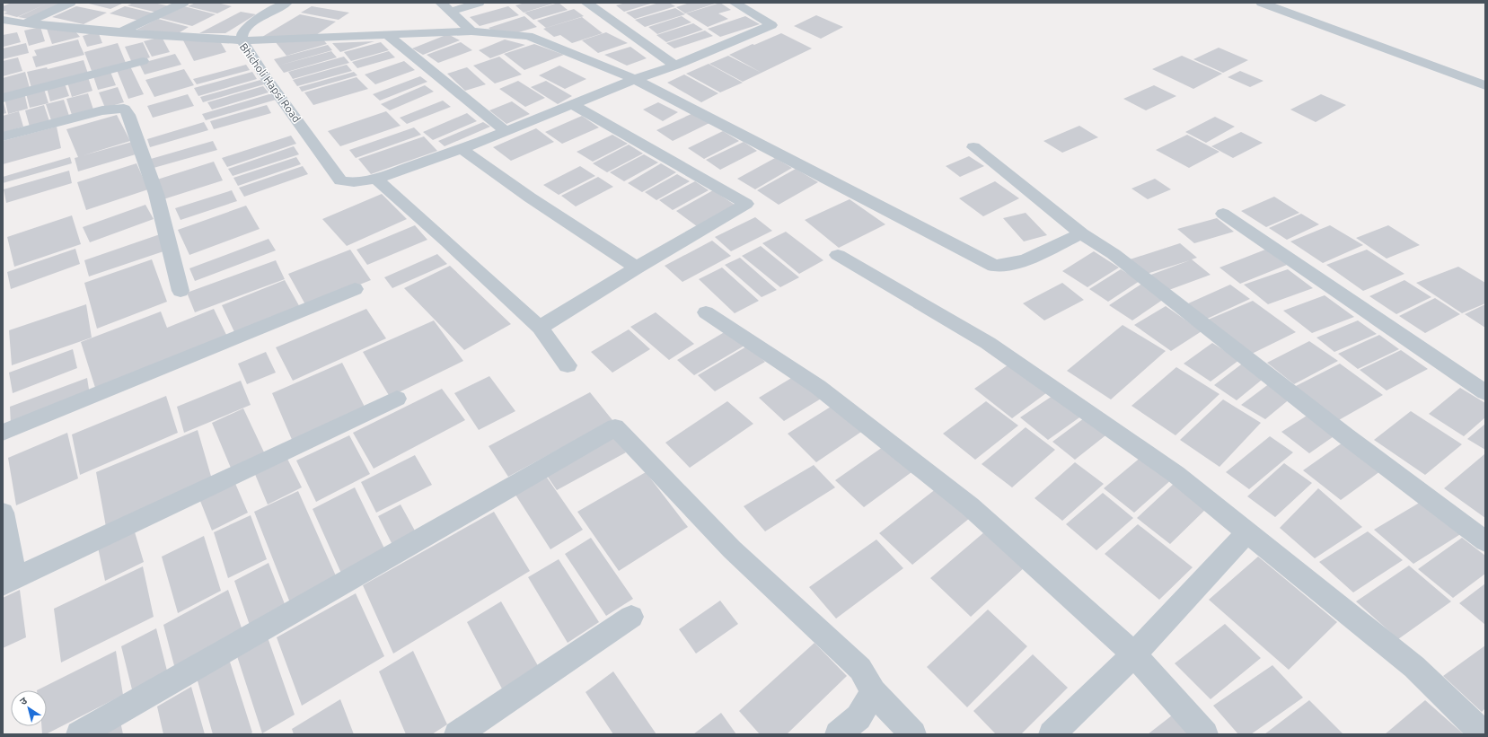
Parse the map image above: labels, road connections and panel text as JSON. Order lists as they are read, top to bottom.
{
  "streets": {
    "street": ["Bhicholi Hapsi Road"]
  },
  "north": "top left"
}
